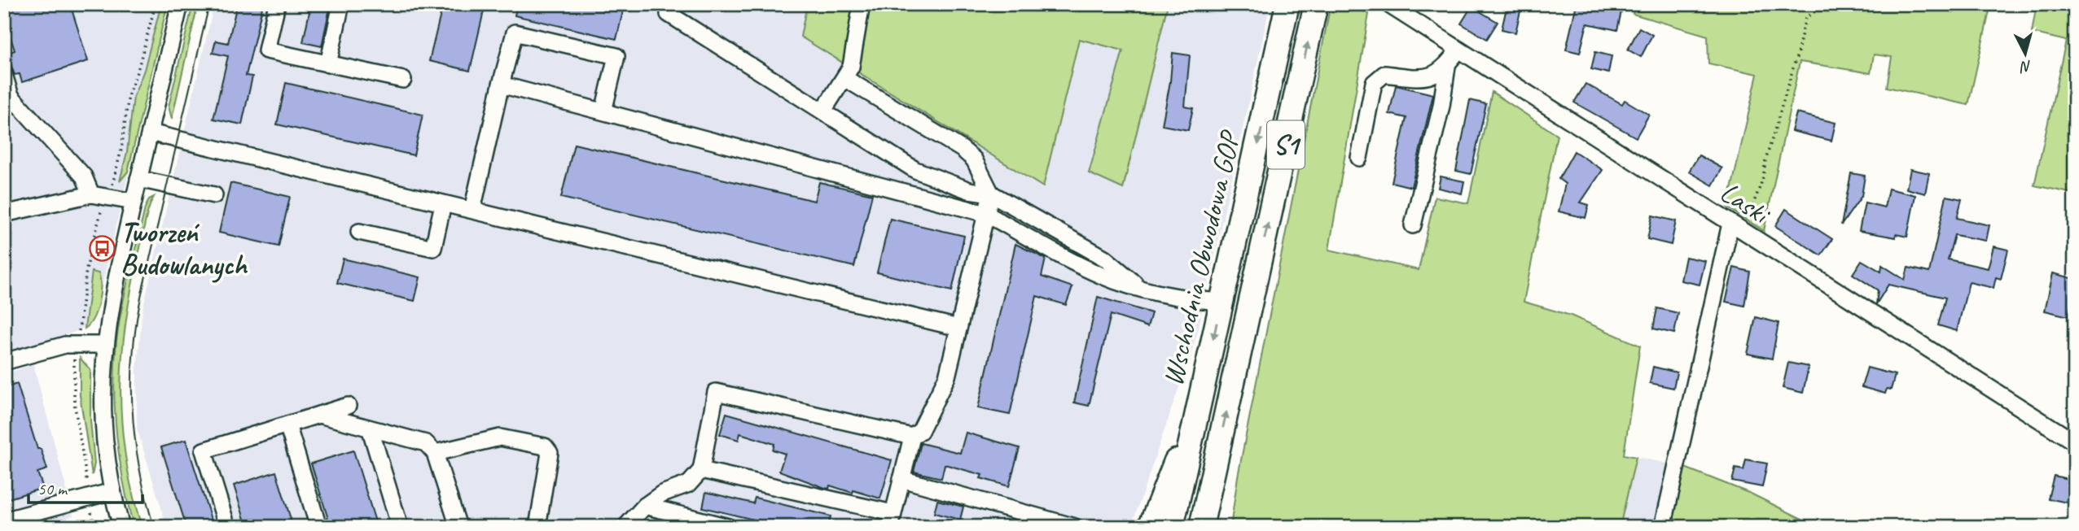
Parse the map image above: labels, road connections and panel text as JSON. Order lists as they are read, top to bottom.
{
  "streets": {
    "highway": ["S1", "Wschodnia Obwodowa GOP"],
    "street": ["Laski"]
  },
  "places": {
    "bus stop": ["Tworzeń Budowlanych"]
  },
  "scale_bar": "50 m",
  "north": "bottom"
}
